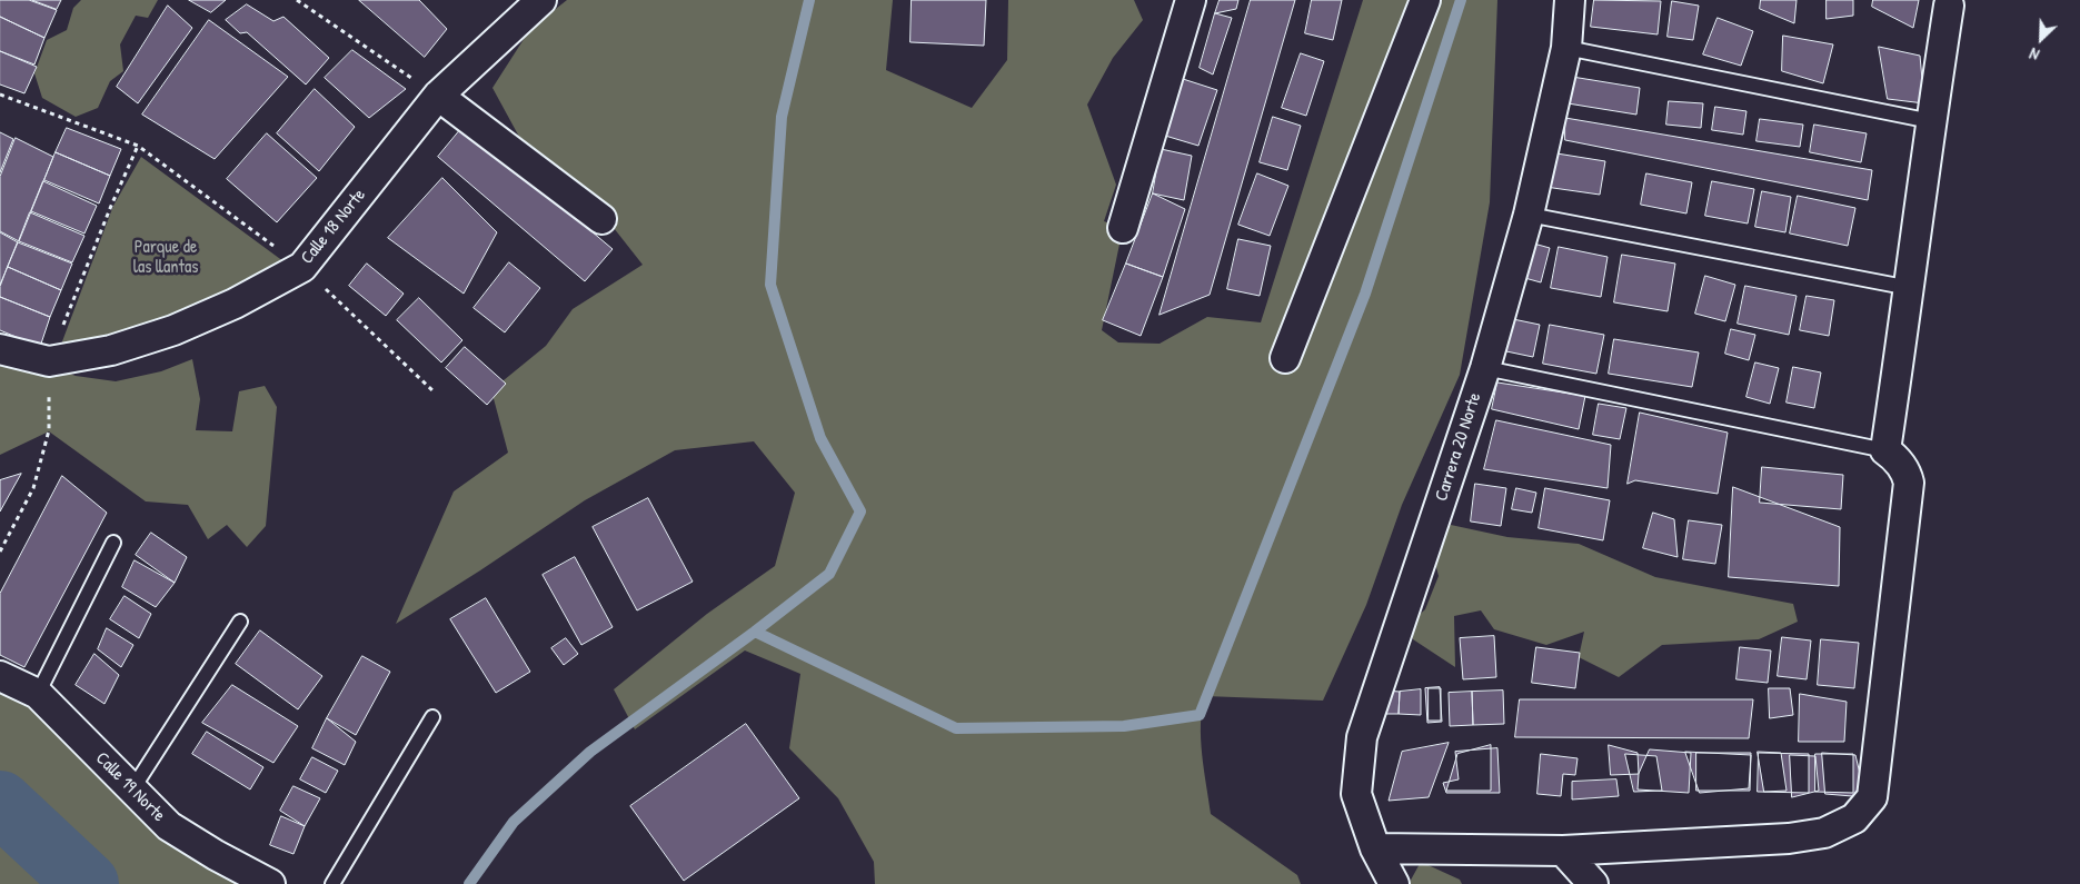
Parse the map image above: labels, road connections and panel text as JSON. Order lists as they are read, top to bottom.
{
  "streets": {
    "street": ["Calle 18 Norte", "Carrera 20 Norte", "Calle 19 Norte"]
  },
  "parks": ["Parque de las llantas"],
  "north": "bottom left"
}
